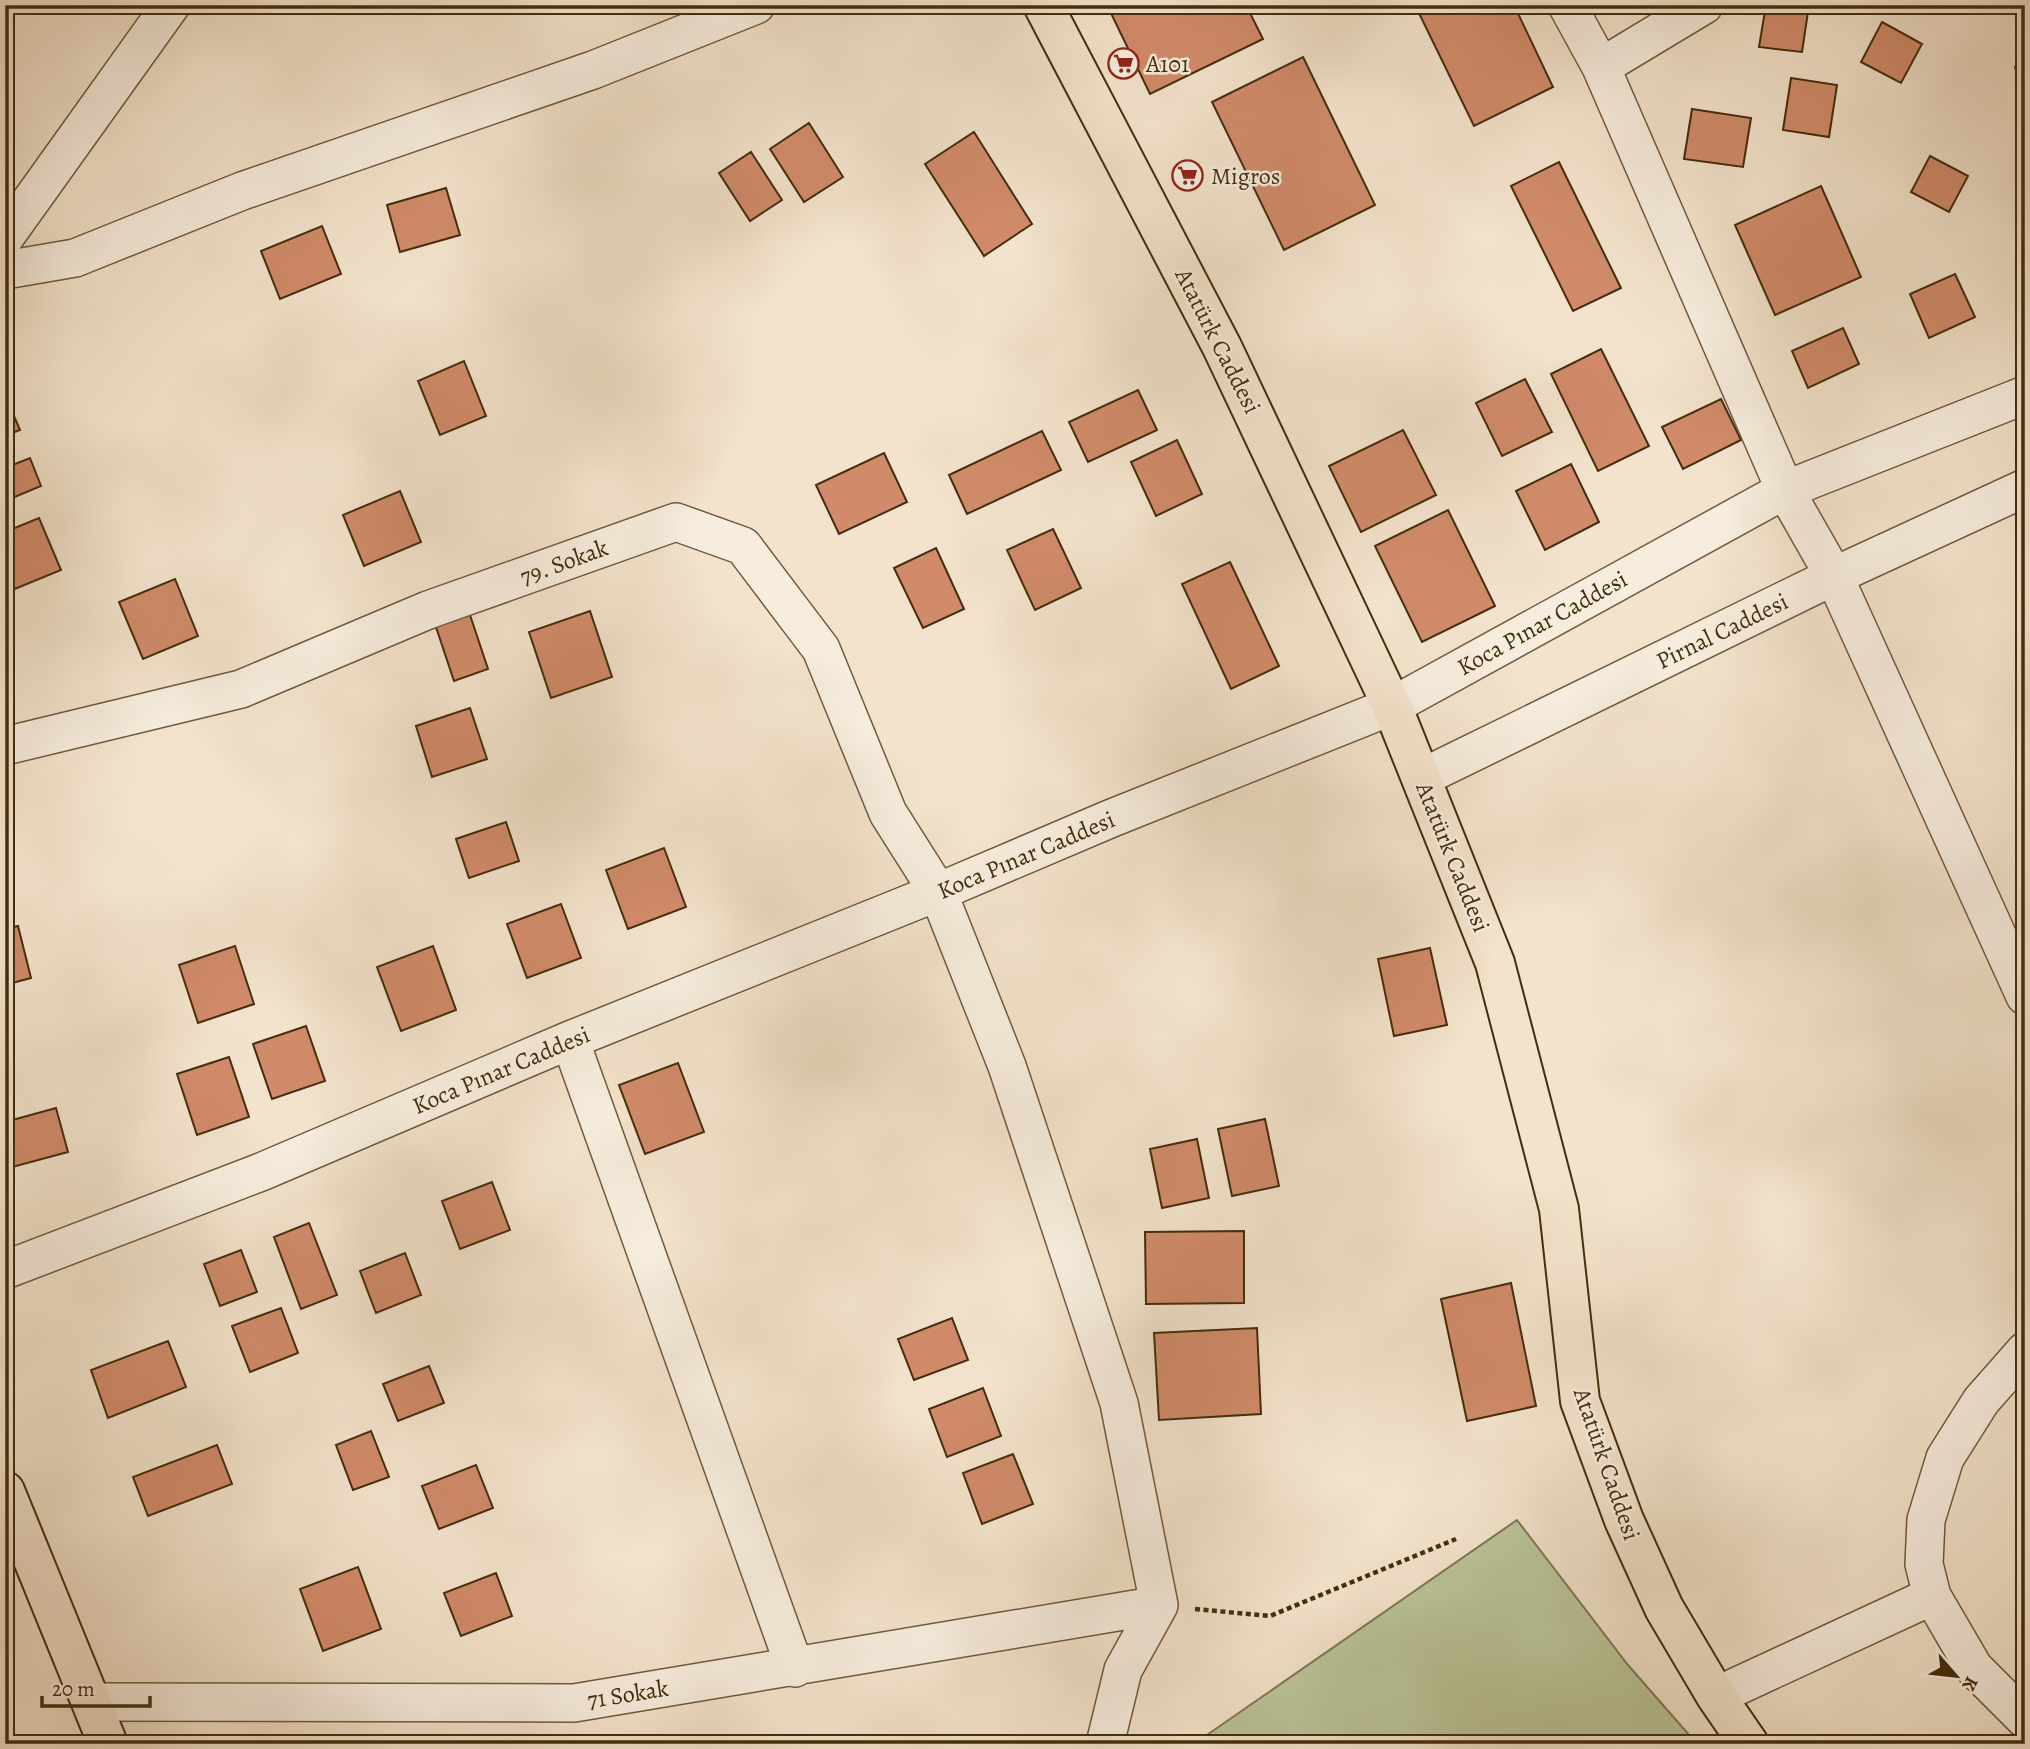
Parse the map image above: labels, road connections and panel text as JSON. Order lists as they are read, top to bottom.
{
  "streets": {
    "main road": ["Atatürk Caddesi"],
    "street": [
      "79. Sokak",
      "Koca Pınar Caddesi",
      "Pirnal Caddesi",
      "71 Sokak"
    ]
  },
  "crossings": [
    ["Atatürk Caddesi", "Koca Pınar Caddesi"],
    ["Atatürk Caddesi", "Pirnal Caddesi"],
    ["79. Sokak", "Koca Pınar Caddesi"],
    ["79. Sokak", "71 Sokak"]
  ],
  "places": {
    "supermarket": ["A101", "Migros"]
  },
  "scale_bar": "20 m",
  "north": "bottom right"
}
